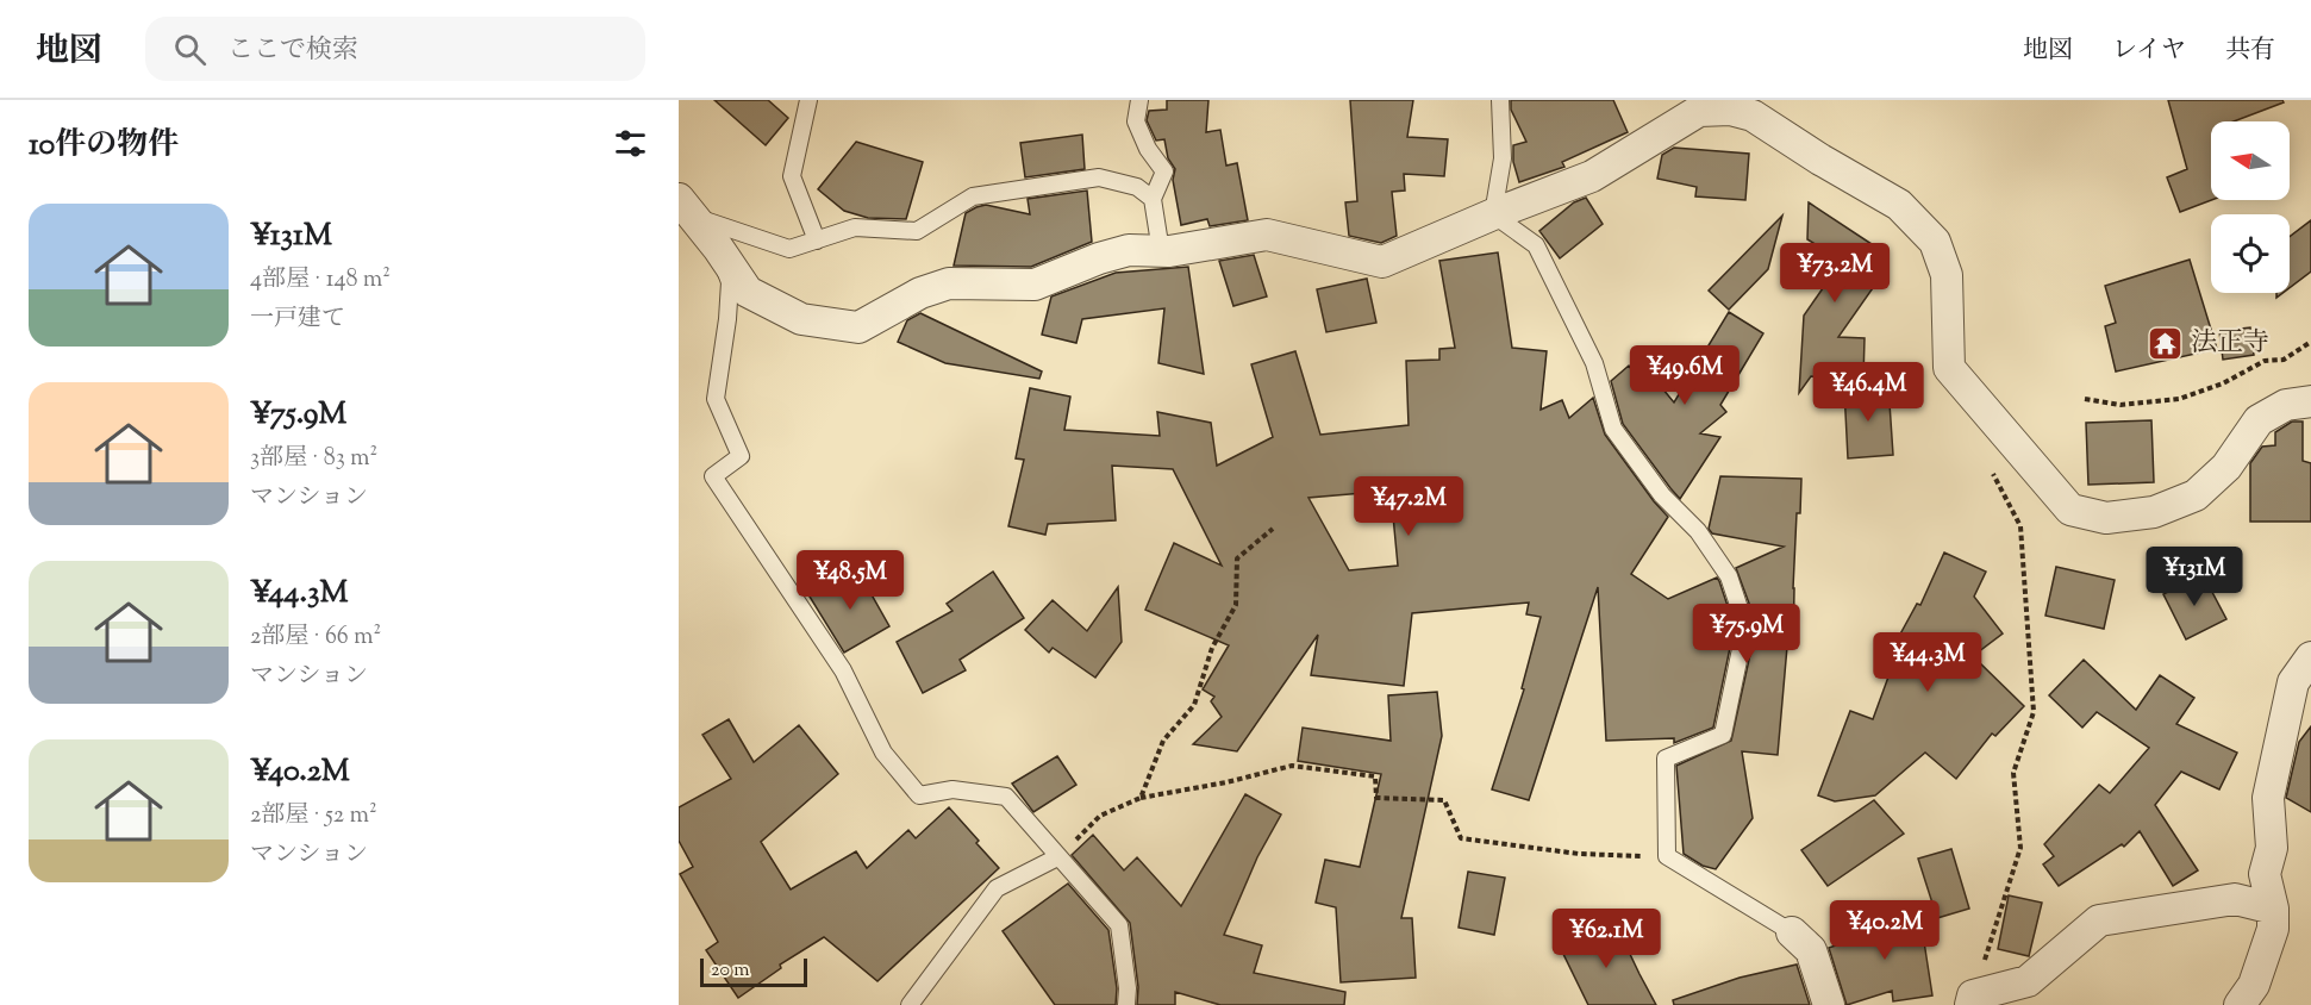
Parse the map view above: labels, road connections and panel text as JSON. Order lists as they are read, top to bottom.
{
  "places": {
    "temple": ["法正寺"]
  },
  "scale_bar": "20 m",
  "north": "left",
  "page": {
    "header": "地図",
    "search": "ここで検索",
    "nav": ["地図", "レイヤ", "共有"],
    "heading": "10件の物件",
    "list": [
      {
        "name": "¥131M",
        "note": "4部屋 · 148 m² · 一戸建て"
      },
      {
        "name": "¥75.9M",
        "note": "3部屋 · 83 m² · マンション"
      },
      {
        "name": "¥44.3M",
        "note": "2部屋 · 66 m² · マンション"
      },
      {
        "name": "¥40.2M",
        "note": "2部屋 · 52 m² · マンション"
      }
    ],
    "price": [
      "¥73.2M",
      "¥49.6M",
      "¥46.4M",
      "¥47.2M",
      "¥131M",
      "¥48.5M",
      "¥75.9M",
      "¥44.3M",
      "¥40.2M",
      "¥62.1M"
    ],
    "scale": "20 m"
  }
}
